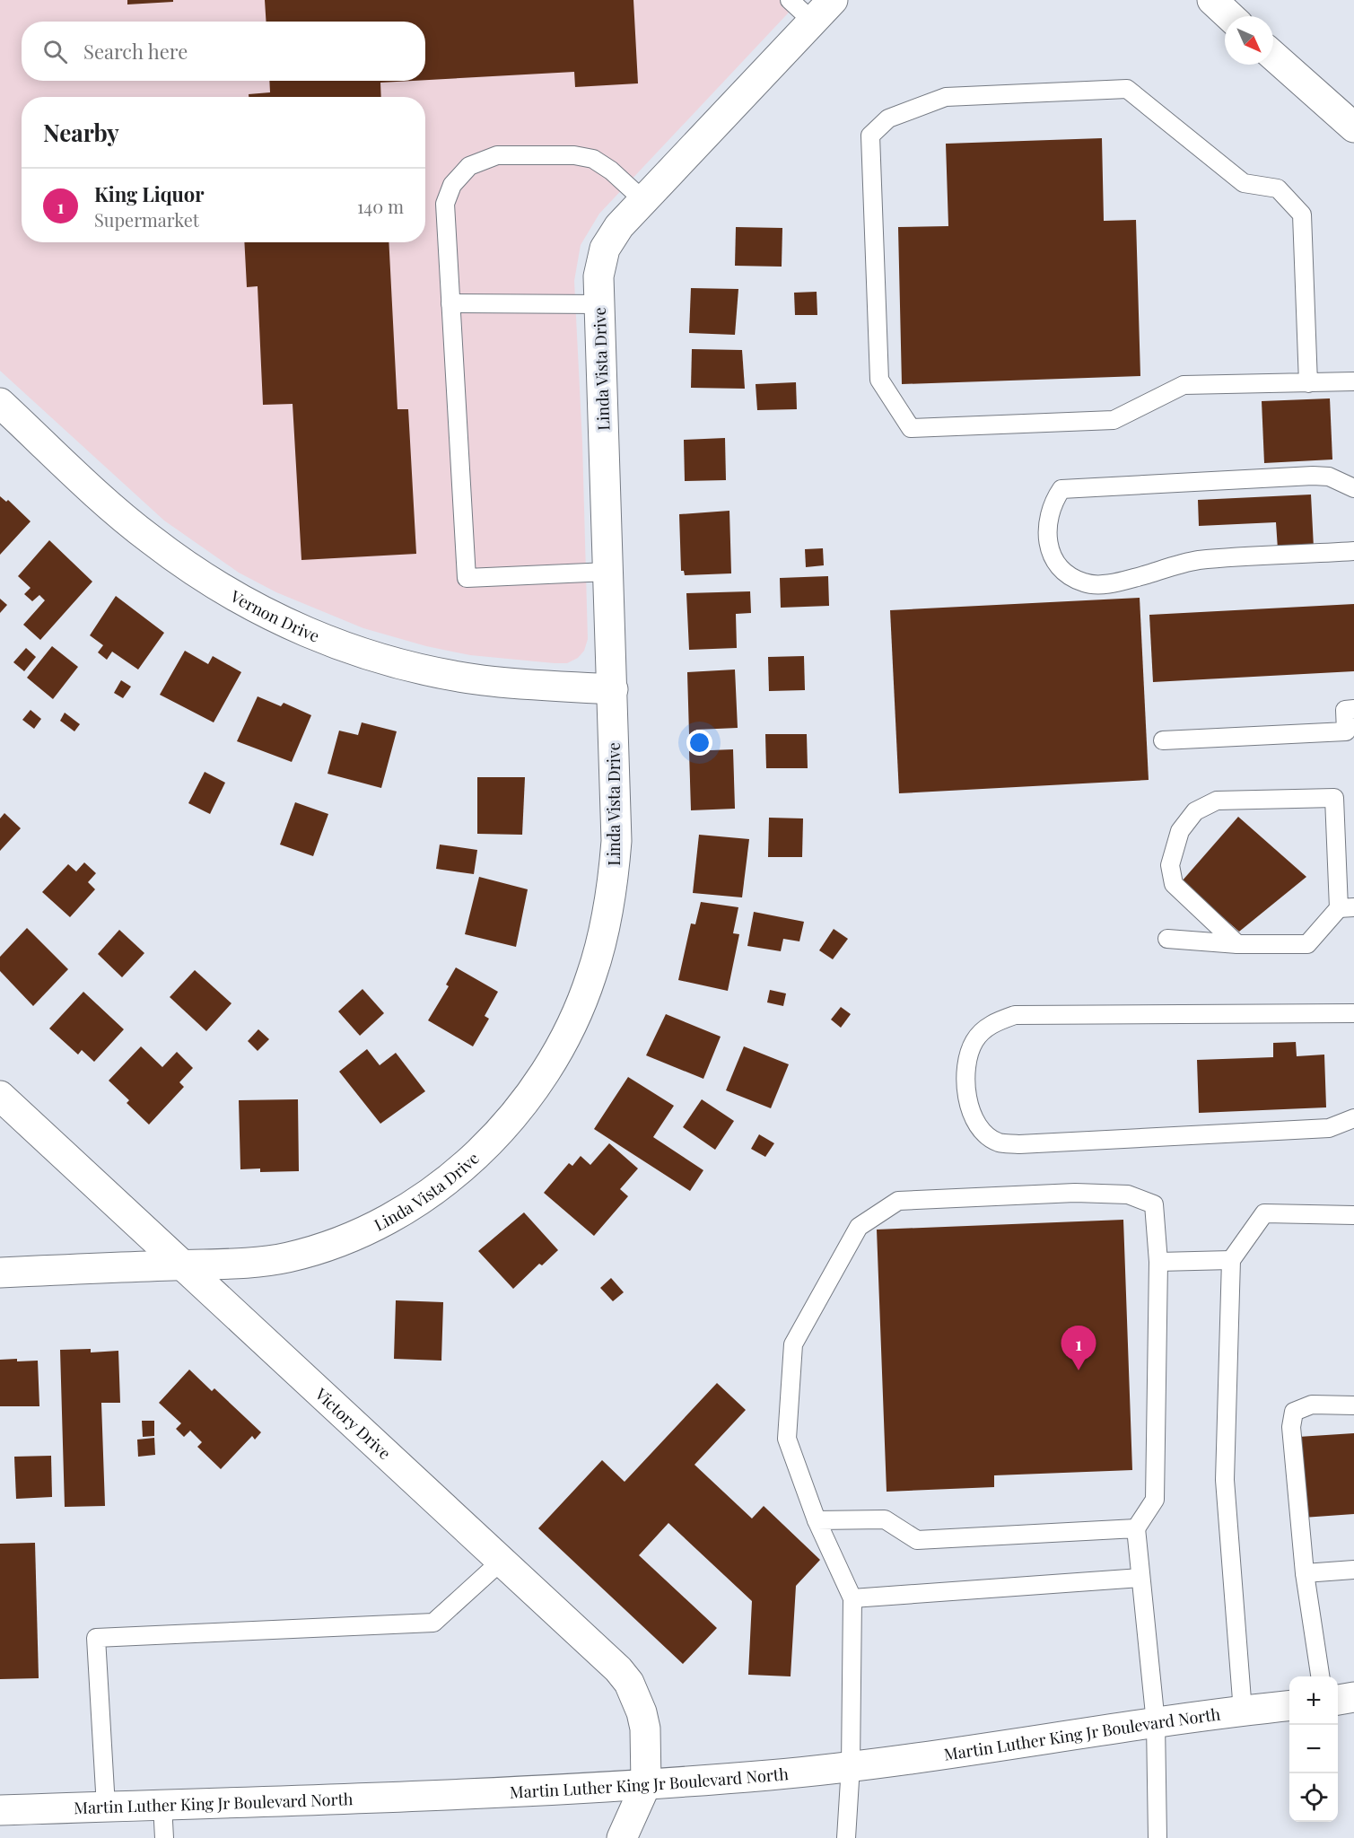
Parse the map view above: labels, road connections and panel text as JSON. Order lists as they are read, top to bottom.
{
  "streets": {
    "street": [
      "Linda Vista Drive",
      "Vernon Drive",
      "Victory Drive",
      "Martin Luther King Jr Boulevard North"
    ]
  },
  "crossings": [
    ["Linda Vista Drive", "Vernon Drive"],
    ["Linda Vista Drive", "Victory Drive"],
    ["Victory Drive", "Martin Luther King Jr Boulevard North"]
  ],
  "north": "bottom right",
  "page": {
    "search": "Search here",
    "heading": "Nearby",
    "list": [
      {
        "mark": "1",
        "name": "King Liquor",
        "note": "Supermarket",
        "value": "140 m"
      }
    ],
    "pins": "1",
    "map_buttons": ["+", "−"]
  }
}
